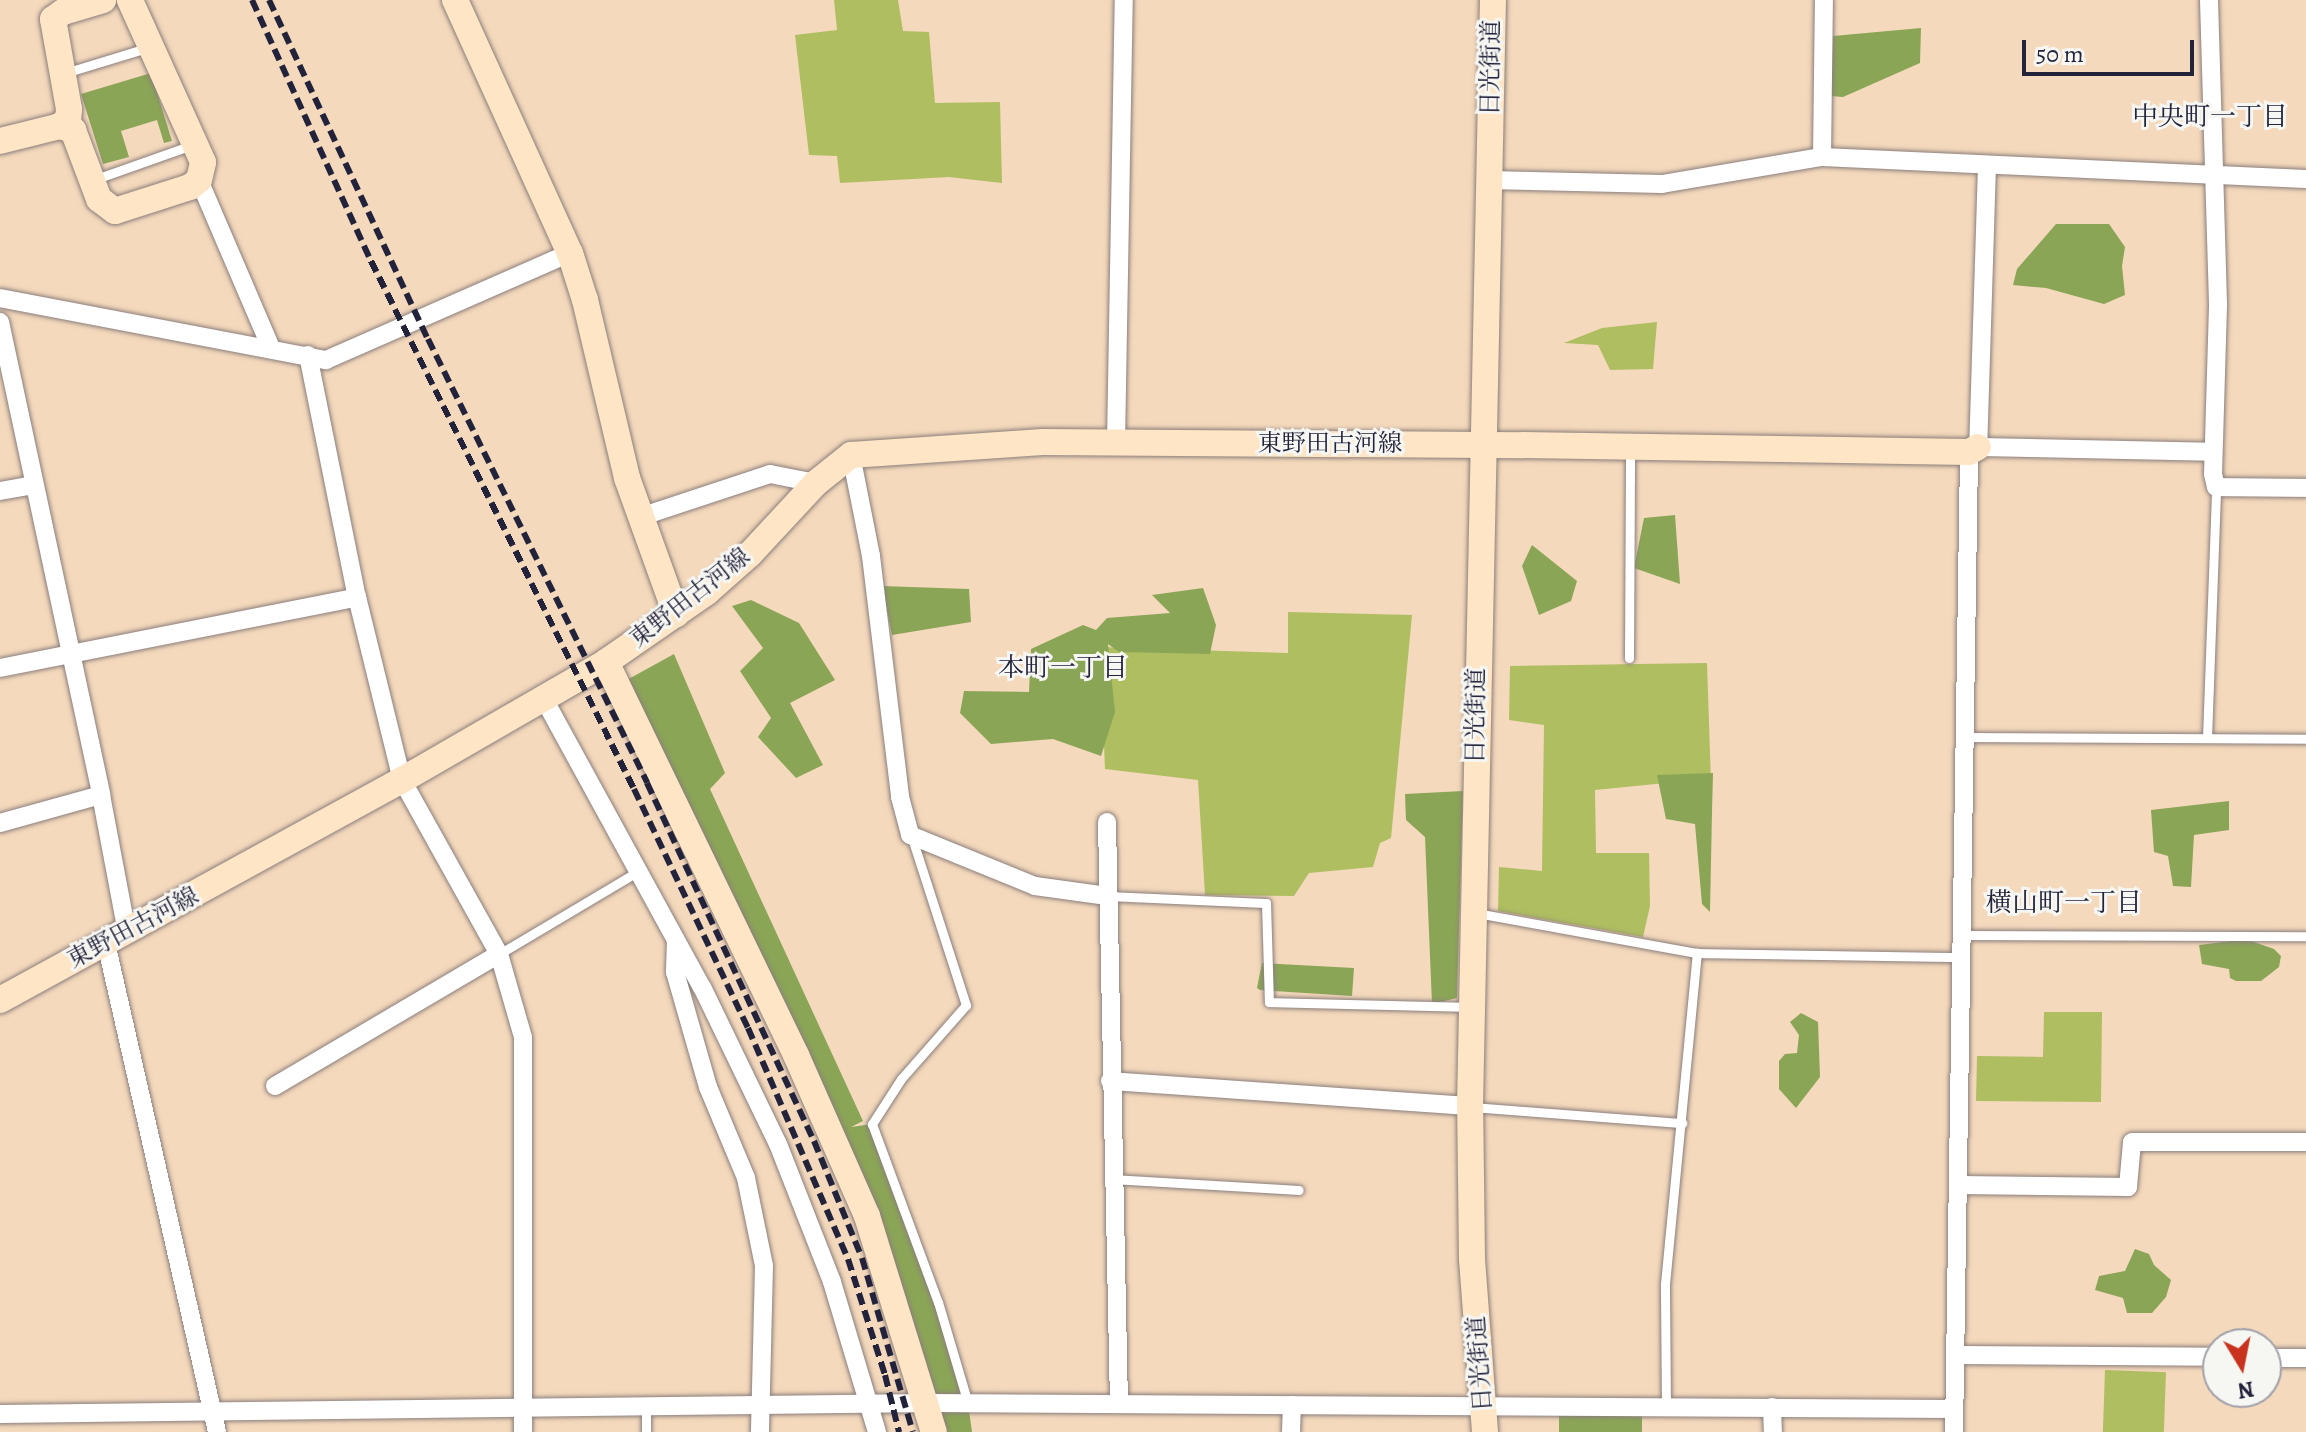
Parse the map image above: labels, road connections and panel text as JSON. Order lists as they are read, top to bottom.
{
  "streets": {
    "main road": ["日光街道", "東野田古河線"]
  },
  "crossings": [
    ["日光街道", "東野田古河線"]
  ],
  "districts": ["中央町一丁目", "本町一丁目", "横山町一丁目"],
  "scale_bar": "50 m",
  "north": "bottom"
}
